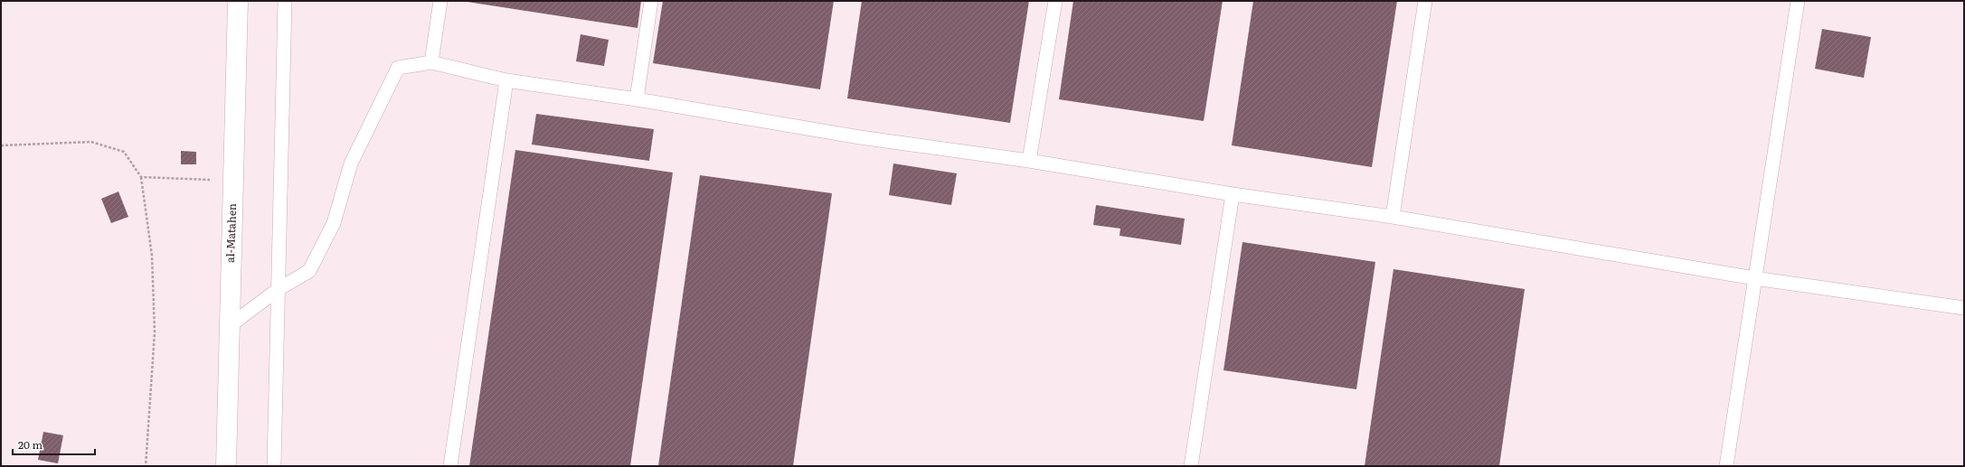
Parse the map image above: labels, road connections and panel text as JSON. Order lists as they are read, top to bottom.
{
  "streets": {
    "main road": ["al-Matahen"]
  },
  "scale_bar": "20 m"
}
